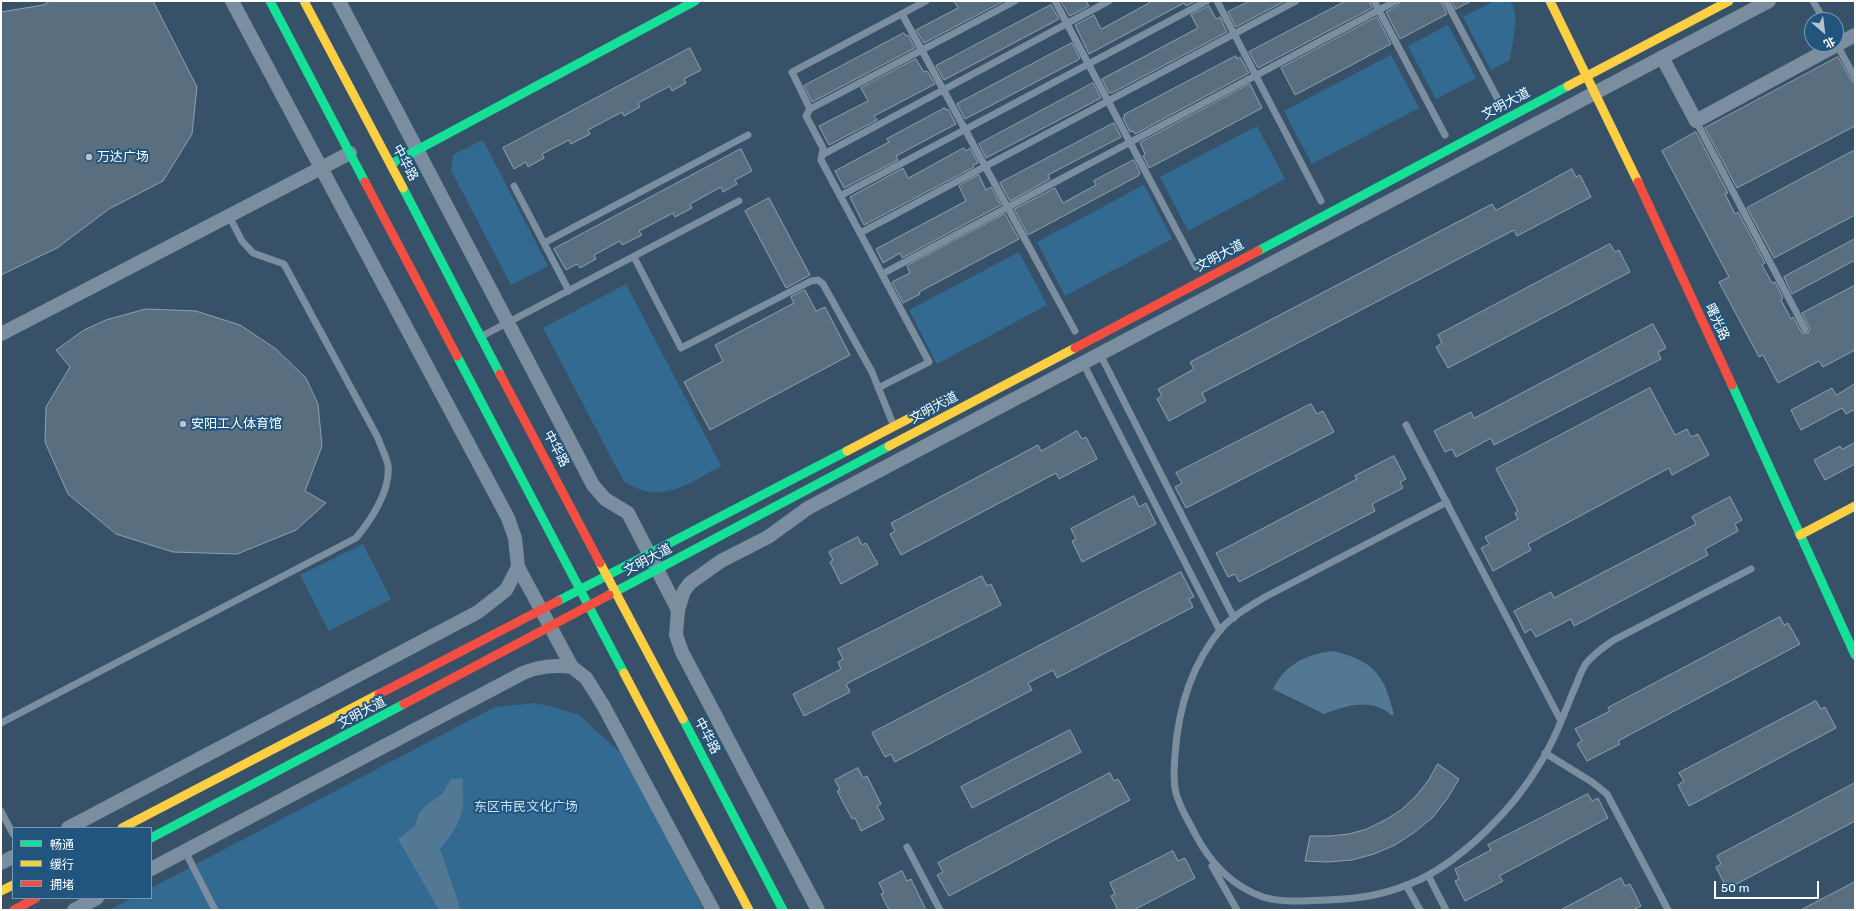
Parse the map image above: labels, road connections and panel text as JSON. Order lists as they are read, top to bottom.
{
  "streets": {
    "main road": ["文明大道", "中华路", "曙光路"]
  },
  "crossings": [
    ["文明大道", "中华路"],
    ["文明大道", "曙光路"]
  ],
  "parks": ["东区市民文化广场"],
  "places": ["万达广场", "安阳工人体育馆"],
  "legend": ["畅通", "缓行", "拥堵"],
  "scale_bar": "50 m",
  "north": "bottom right"
}
